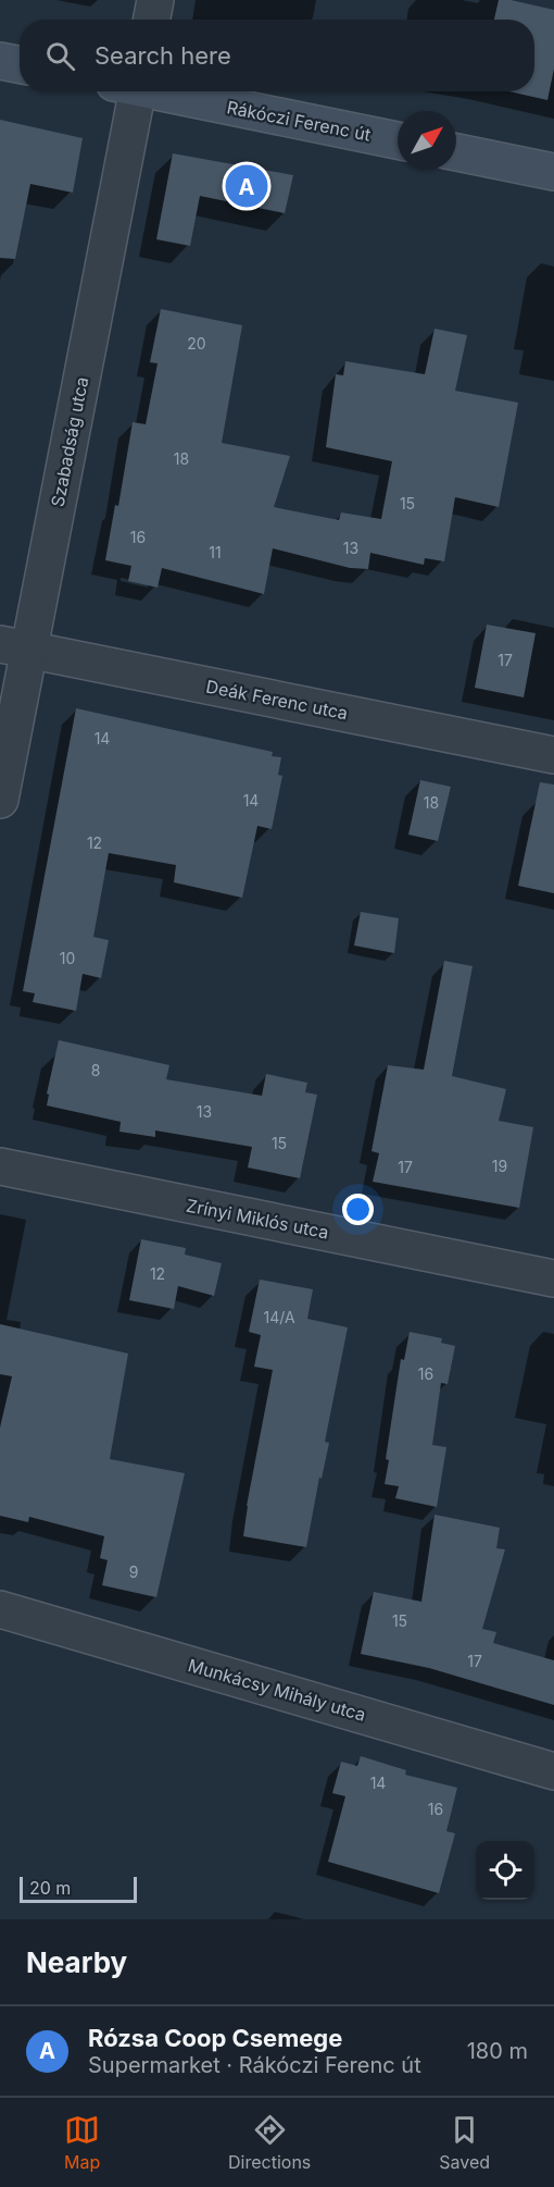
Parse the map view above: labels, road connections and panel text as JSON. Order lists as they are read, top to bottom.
{
  "streets": {
    "street": [
      "Rákóczi Ferenc út",
      "Szabadság utca",
      "Deák Ferenc utca",
      "Zrínyi Miklós utca",
      "Munkácsy Mihály utca"
    ]
  },
  "crossings": [
    ["Szabadság utca", "Deák Ferenc utca"]
  ],
  "house_numbers": [
    "20",
    "18",
    "15",
    "16",
    "13",
    "11",
    "17",
    "14",
    "14",
    "18",
    "12",
    "10",
    "8",
    "13",
    "15",
    "19",
    "17",
    "12",
    "14/A",
    "16",
    "9",
    "15",
    "17",
    "14",
    "16"
  ],
  "scale_bar": "20 m",
  "north": "top right",
  "page": {
    "search": "Search here",
    "pins": "A",
    "scale": "20 m",
    "heading": "Nearby",
    "list": [
      {
        "mark": "A",
        "name": "Rózsa Coop Csemege",
        "note": "Supermarket · Rákóczi Ferenc út",
        "value": "180 m"
      }
    ],
    "nav": ["Map", "Directions", "Saved"]
  }
}
